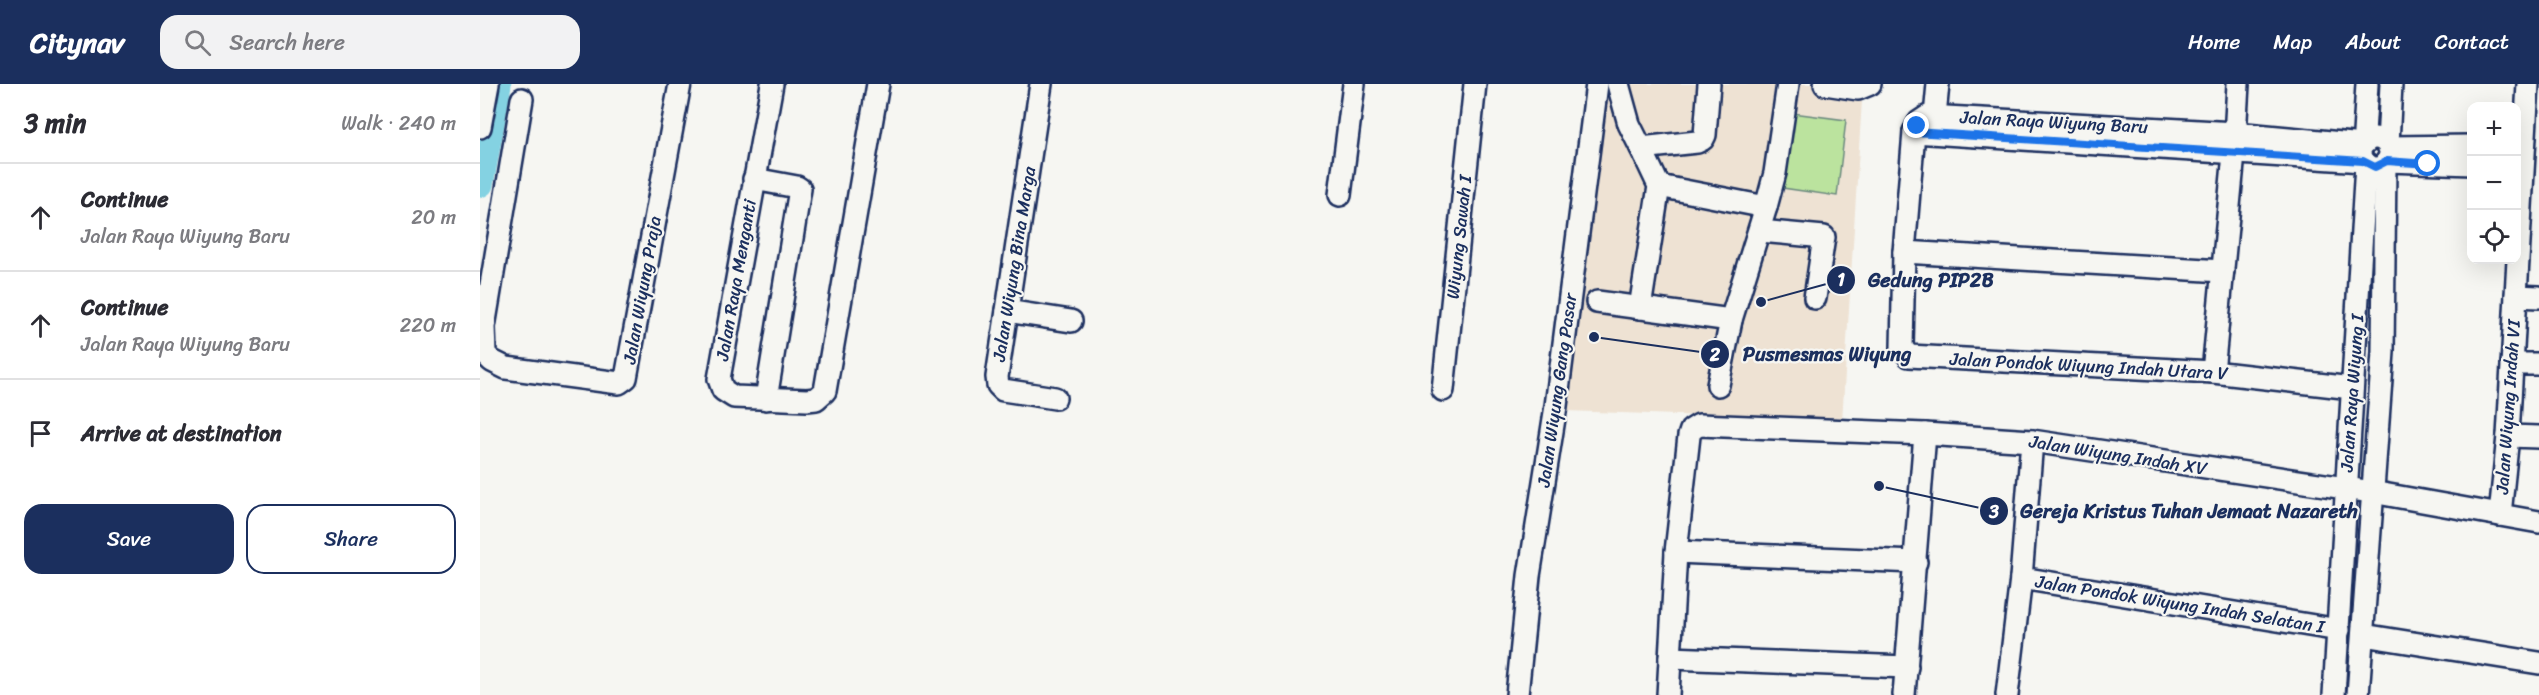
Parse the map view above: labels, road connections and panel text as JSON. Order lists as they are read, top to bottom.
{
  "streets": {
    "street": [
      "Jalan Raya Wiyung Baru",
      "Wiyung Sawah I",
      "Jalan Wiyung Bina Marga",
      "Jalan Raya Menganti",
      "Jalan Wiyung Praja",
      "Jalan Pondok Wiyung Indah Utara V",
      "Jalan Wiyung Gang Pasar",
      "Jalan Raya Wiyung I",
      "Jalan Wiyung Indah VI",
      "Jalan Wiyung Indah XV",
      "Jalan Pondok Wiyung Indah Selatan I"
    ]
  },
  "crossings": [
    ["Jalan Raya Wiyung Baru", "Jalan Pondok Wiyung Indah Utara V"],
    ["Jalan Raya Wiyung Baru", "Jalan Raya Wiyung I"],
    ["Jalan Pondok Wiyung Indah Utara V", "Jalan Raya Wiyung I"],
    ["Jalan Raya Wiyung I", "Jalan Wiyung Indah XV"],
    ["Jalan Raya Wiyung I", "Jalan Pondok Wiyung Indah Selatan I"],
    ["Jalan Wiyung Indah VI", "Jalan Wiyung Indah XV"]
  ],
  "places": ["Gedung PIP2B", "Pusmesmas Wiyung", "Gereja Kristus Tuhan Jemaat Nazareth"],
  "page": {
    "header": "Citynav",
    "search": "Search here",
    "nav": [
      "Home",
      "Map",
      "About",
      "Contact"
    ],
    "heading": ["3 min", "Walk · 240 m"],
    "map_buttons": ["+", "−"],
    "list": [
      ["Continue", "Jalan Raya Wiyung Baru", "20 m"],
      ["Continue", "Jalan Raya Wiyung Baru", "220 m"],
      "Arrive at destination"
    ],
    "buttons": ["Save", "Share"]
  }
}
